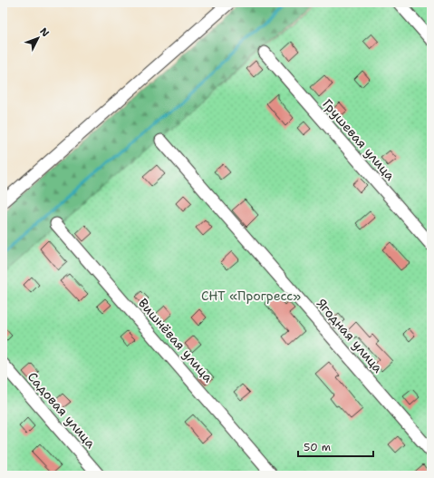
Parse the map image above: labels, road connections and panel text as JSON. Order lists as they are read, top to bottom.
{
  "streets": {
    "street": [
      "Грушевая улица",
      "Ягодная улица",
      "Вишнёвая улица",
      "Садовая улица"
    ]
  },
  "parks": ["СНТ «Прогресс»"],
  "scale_bar": "50 m",
  "north": "top right"
}
